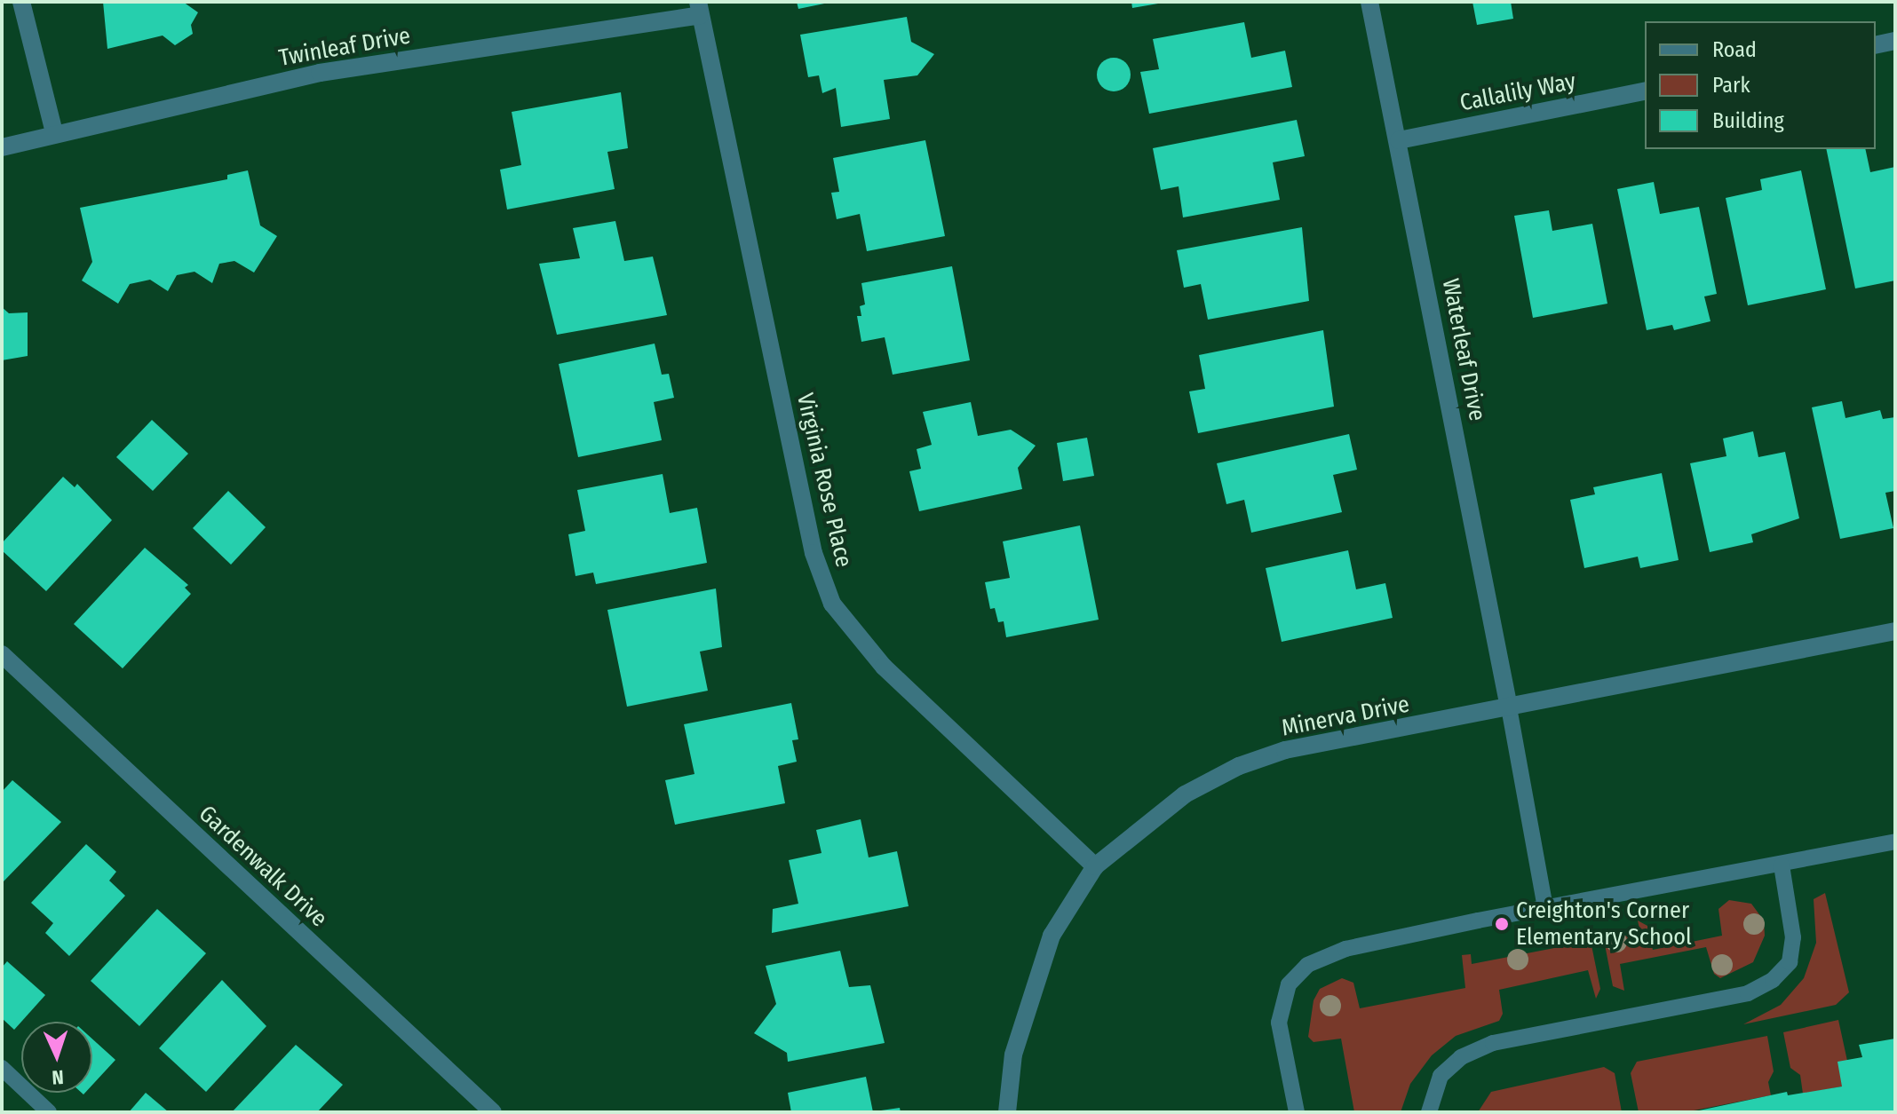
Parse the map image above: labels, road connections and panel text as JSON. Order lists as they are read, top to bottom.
{
  "streets": {
    "street": [
      "Twinleaf Drive",
      "Callalily Way",
      "Waterleaf Drive",
      "Virginia Rose Place",
      "Minerva Drive",
      "Gardenwalk Drive"
    ]
  },
  "crossings": [
    ["Twinleaf Drive", "Virginia Rose Place"],
    ["Callalily Way", "Waterleaf Drive"],
    ["Waterleaf Drive", "Minerva Drive"],
    ["Virginia Rose Place", "Minerva Drive"]
  ],
  "places": ["Creighton's Corner Elementary School"],
  "legend": ["Road", "Park", "Building"],
  "north": "bottom"
}
